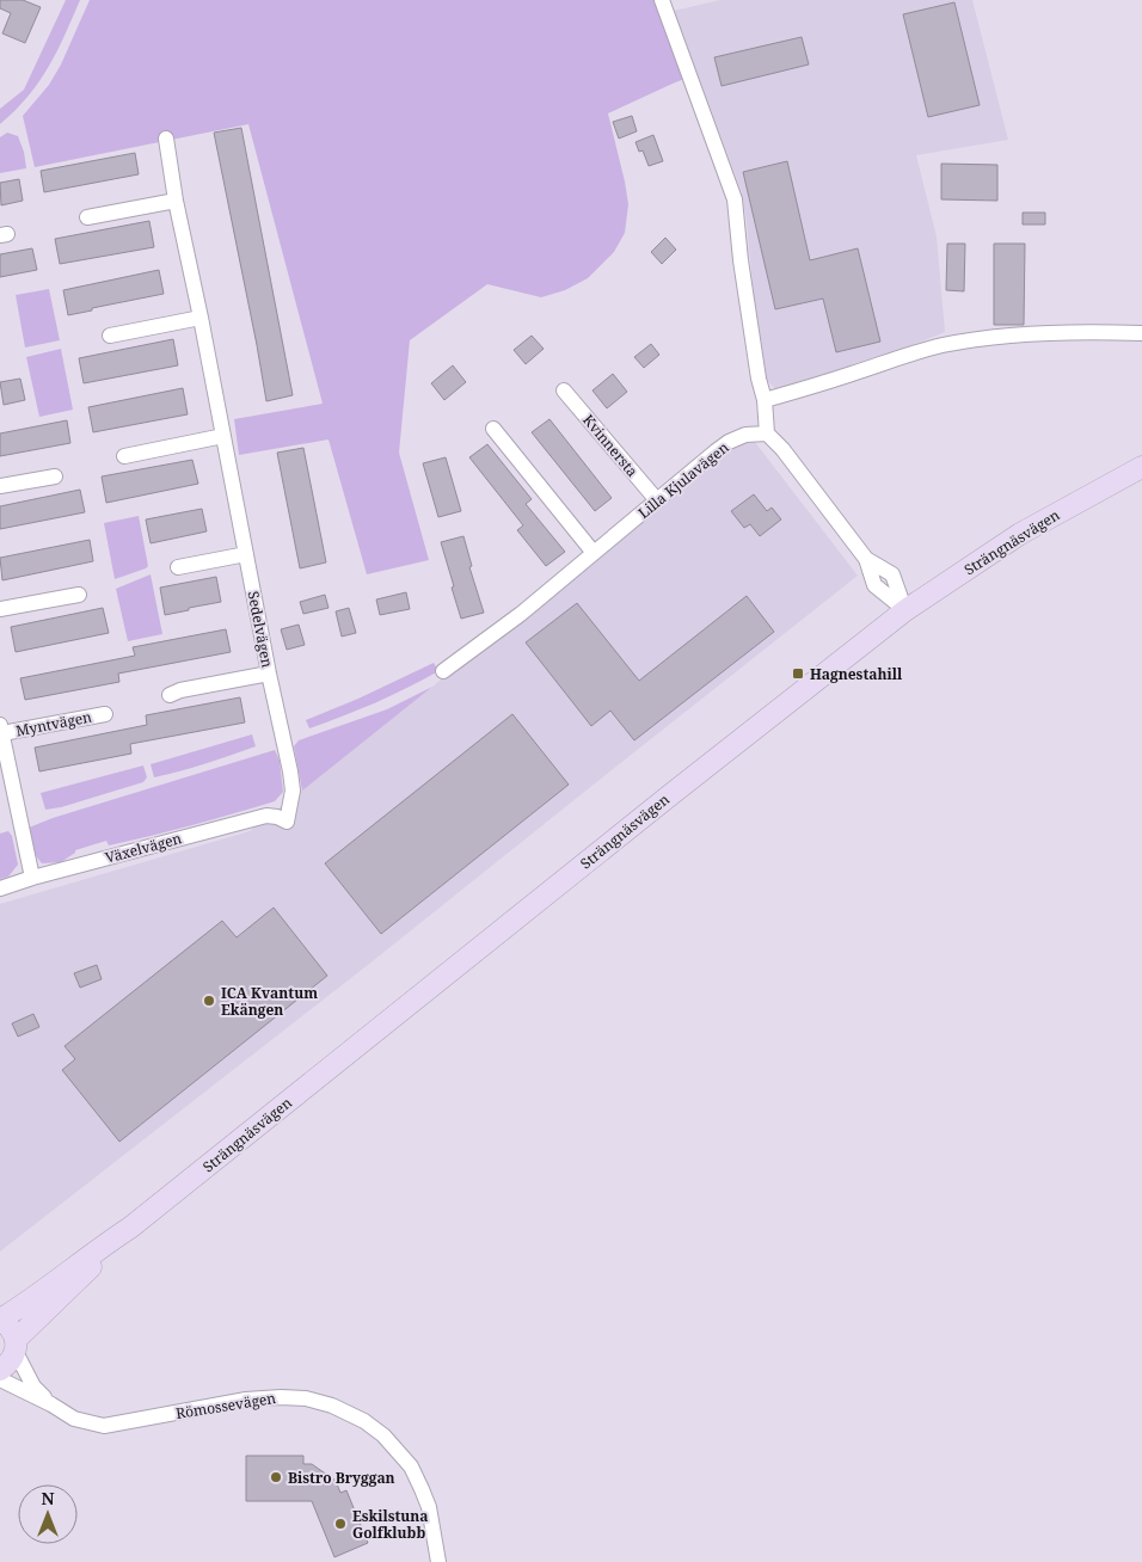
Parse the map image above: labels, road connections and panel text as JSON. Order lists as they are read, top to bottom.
{
  "streets": {
    "main road": ["Strängnäsvägen"],
    "street": [
      "Kvinnersta",
      "Lilla Kjulavägen",
      "Sedelvägen",
      "Myntvägen",
      "Växelvägen",
      "Römossevägen"
    ]
  },
  "crossings": [
    ["Kvinnersta", "Lilla Kjulavägen"],
    ["Sedelvägen", "Växelvägen"],
    ["Myntvägen", "Växelvägen"]
  ],
  "places": {
    "transit": ["Hagnestahill"],
    "other": ["ICA Kvantum Ekängen", "Bistro Bryggan", "Eskilstuna Golfklubb"]
  },
  "north": "top"
}
